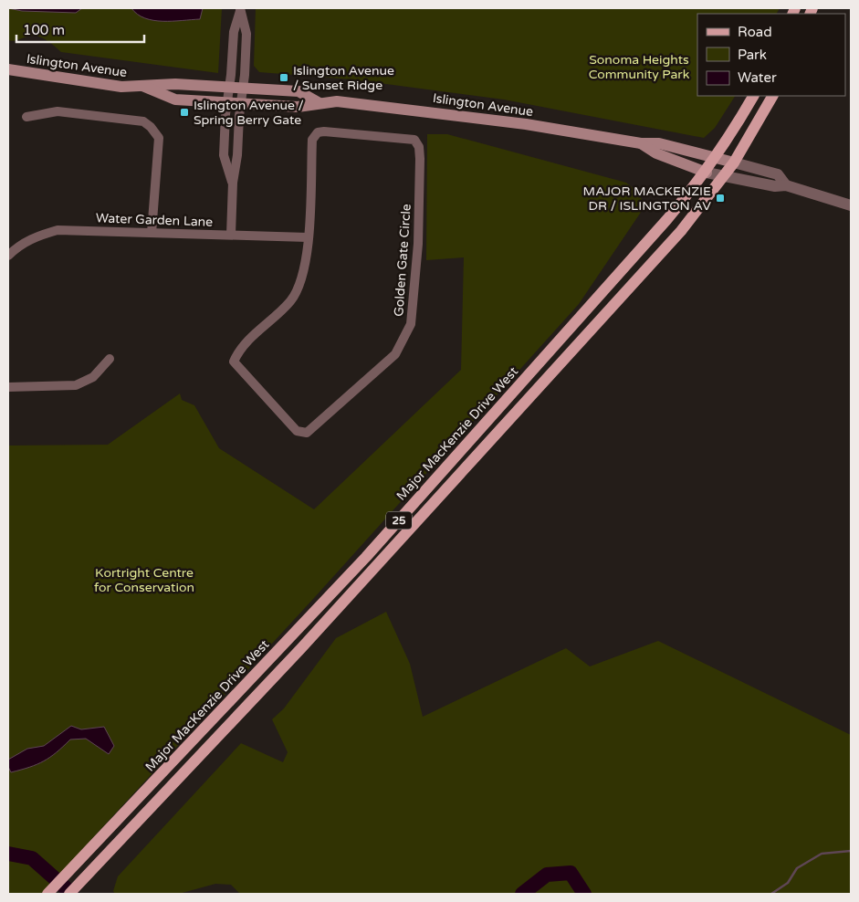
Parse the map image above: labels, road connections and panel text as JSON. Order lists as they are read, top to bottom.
{
  "streets": {
    "main road": ["Islington Avenue", "Major MacKenzie Drive West", "25"],
    "street": ["Water Garden Lane", "Golden Gate Circle"]
  },
  "crossings": [
    ["Islington Avenue", "Major MacKenzie Drive West"],
    ["Islington Avenue", "25"],
    ["Water Garden Lane", "Golden Gate Circle"]
  ],
  "parks": ["Sonoma Heights Community Park", "Kortright Centre for Conservation"],
  "places": {
    "transit": ["Islington Avenue / Sunset Ridge", "Islington Avenue / Spring Berry Gate", "MAJOR MACKENZIE DR / ISLINGTON AV"]
  },
  "legend": ["Road", "Park", "Water"],
  "scale_bar": "100 m"
}
